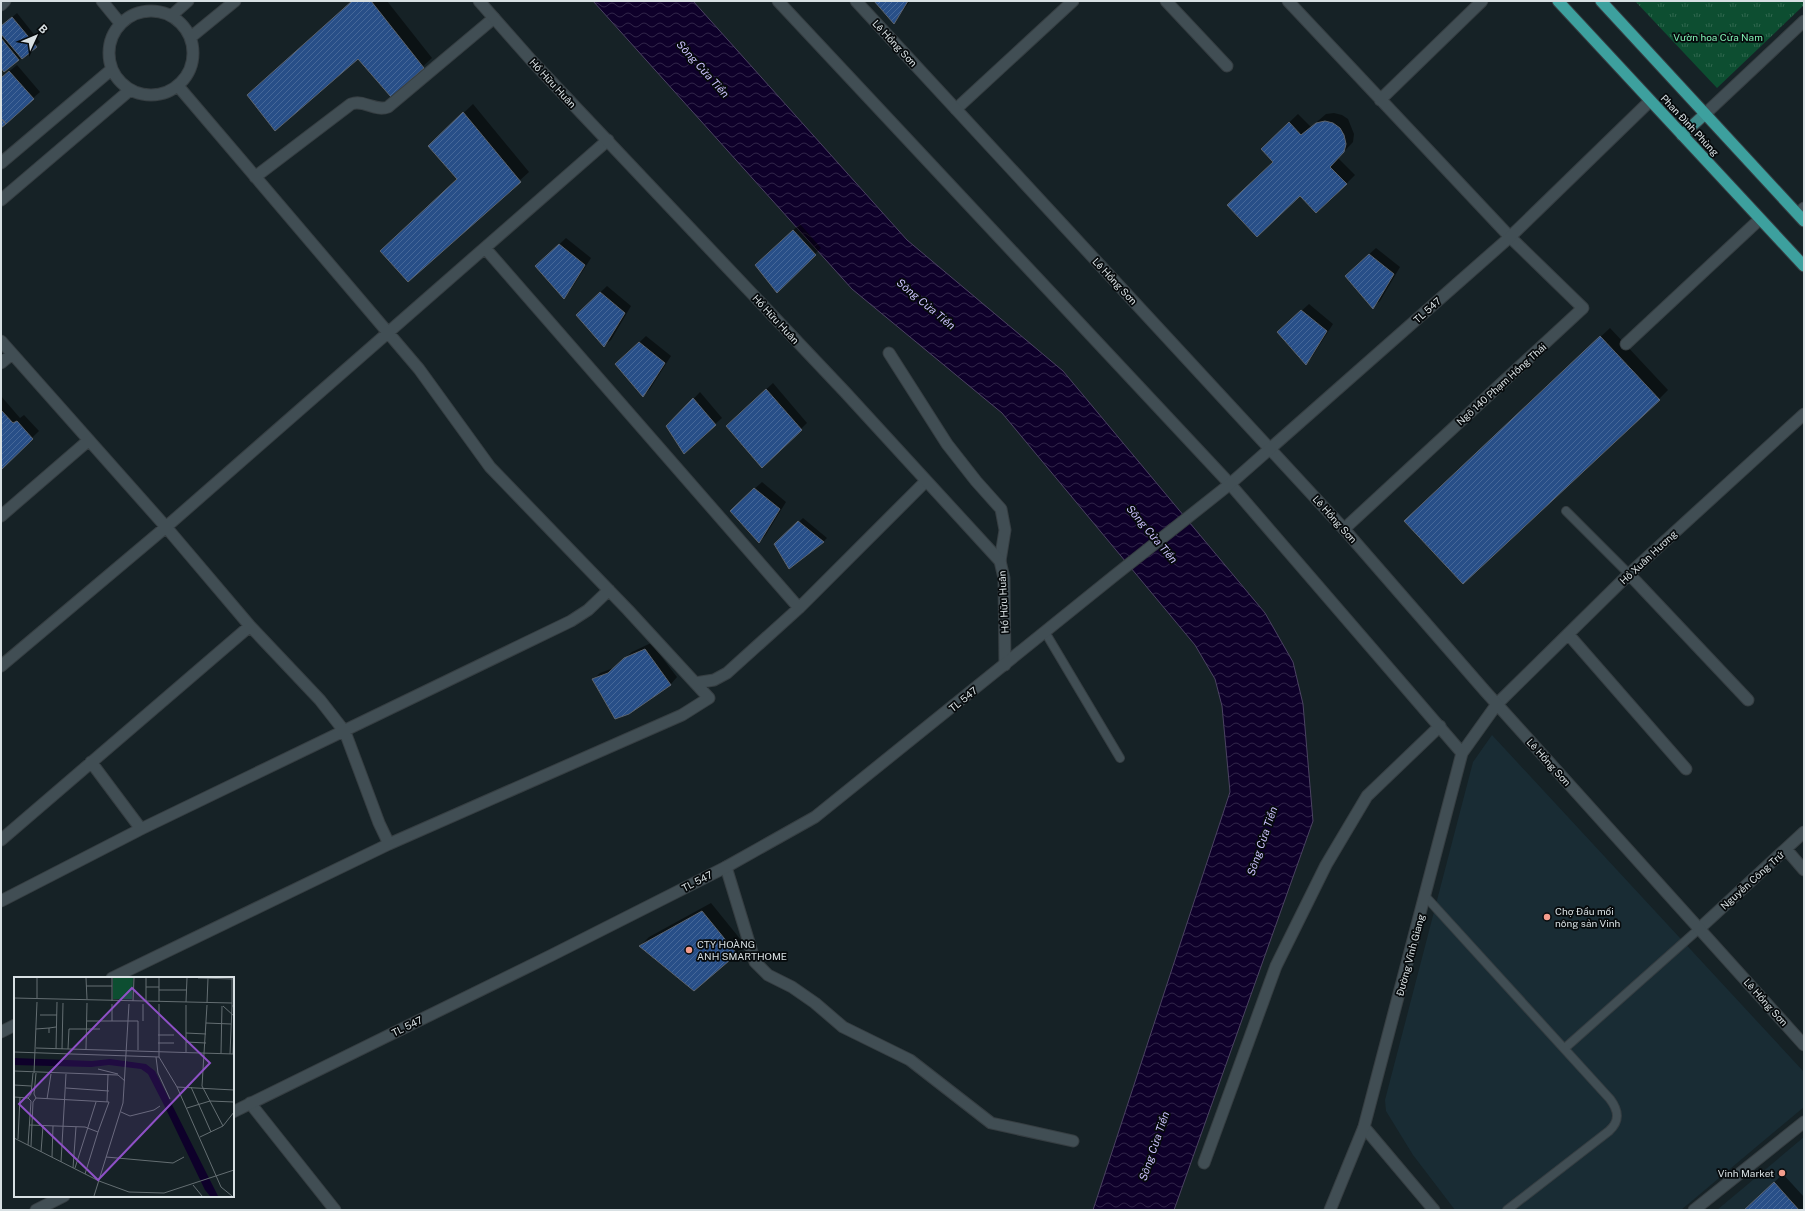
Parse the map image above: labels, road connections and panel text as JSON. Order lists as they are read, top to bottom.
{
  "streets": {
    "highway": ["Phan Đình Phùng"],
    "street": [
      "Lê Hồng Sơn",
      "Hồ Hữu Huân",
      "TL 547",
      "Ngõ 140 Phạm Hồng Thái",
      "Hồ Xuân Hương",
      "Nguyễn Công Trứ",
      "Đường Vĩnh Giang"
    ]
  },
  "crossings": [
    ["Lê Hồng Sơn", "TL 547"],
    ["Lê Hồng Sơn", "Ngõ 140 Phạm Hồng Thái"],
    ["Lê Hồng Sơn", "Hồ Xuân Hương"],
    ["Lê Hồng Sơn", "Nguyễn Công Trứ"],
    ["Lê Hồng Sơn", "Đường Vĩnh Giang"],
    ["Hồ Hữu Huân", "TL 547"],
    ["Phan Đình Phùng", "TL 547"],
    ["TL 547", "Ngõ 140 Phạm Hồng Thái"],
    ["Hồ Xuân Hương", "Đường Vĩnh Giang"]
  ],
  "water": ["Sông Cửa Tiền"],
  "parks": ["Vườn hoa Cửa Nam"],
  "places": ["Chợ Đầu mối nông sản Vinh", "CTY HOÀNG ANH SMARTHOME", "Vinh Market"],
  "north": "top right"
}
